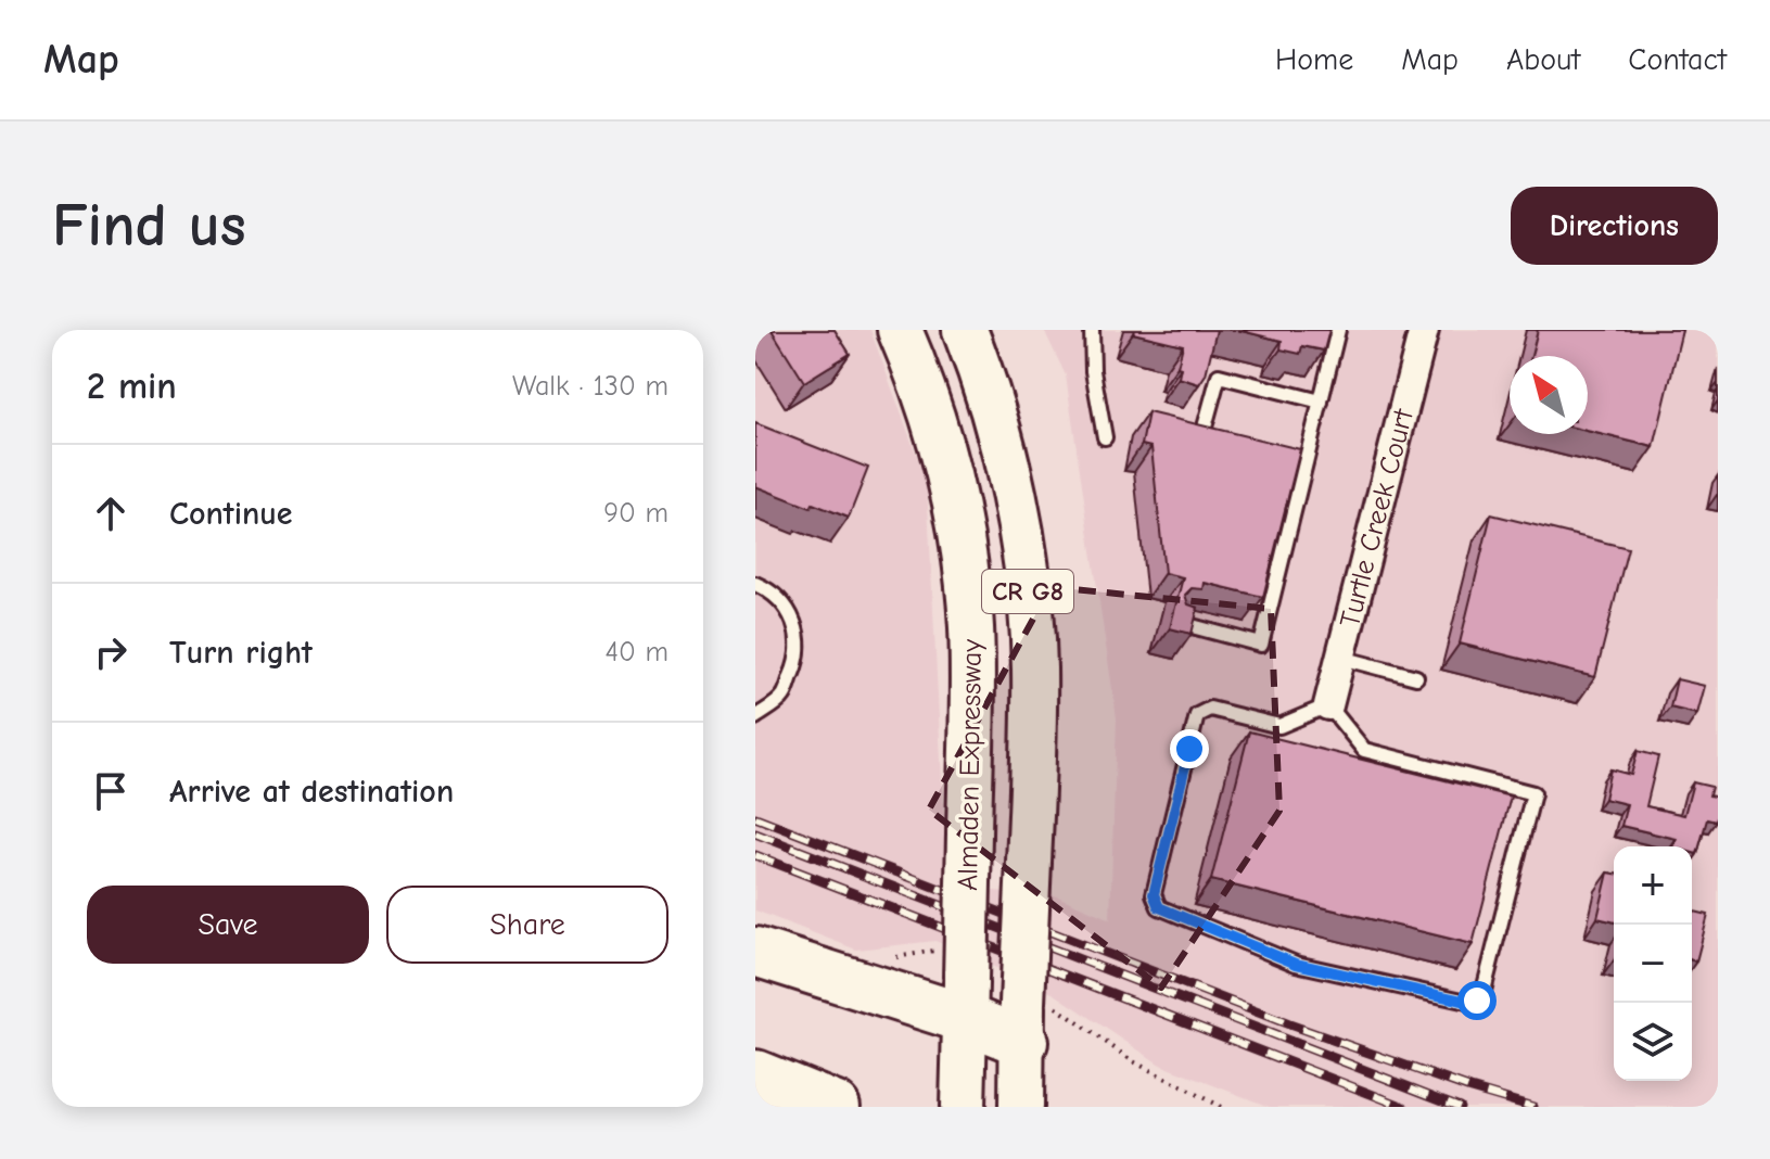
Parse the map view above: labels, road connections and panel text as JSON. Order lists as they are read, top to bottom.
{
  "streets": {
    "main road": ["CR G8", "Almaden Expressway"],
    "street": ["Turtle Creek Court"]
  },
  "north": "top left",
  "page": {
    "header": "Map",
    "nav": [
      "Home",
      "Map",
      "About",
      "Contact"
    ],
    "buttons": [
      "Directions",
      ["Save", "Share"]
    ],
    "title": "Find us",
    "heading": ["2 min", "Walk · 130 m"],
    "list": [
      ["Continue", "90 m"],
      ["Turn right", "40 m"],
      "Arrive at destination"
    ],
    "map_buttons": ["+", "−"]
  }
}
